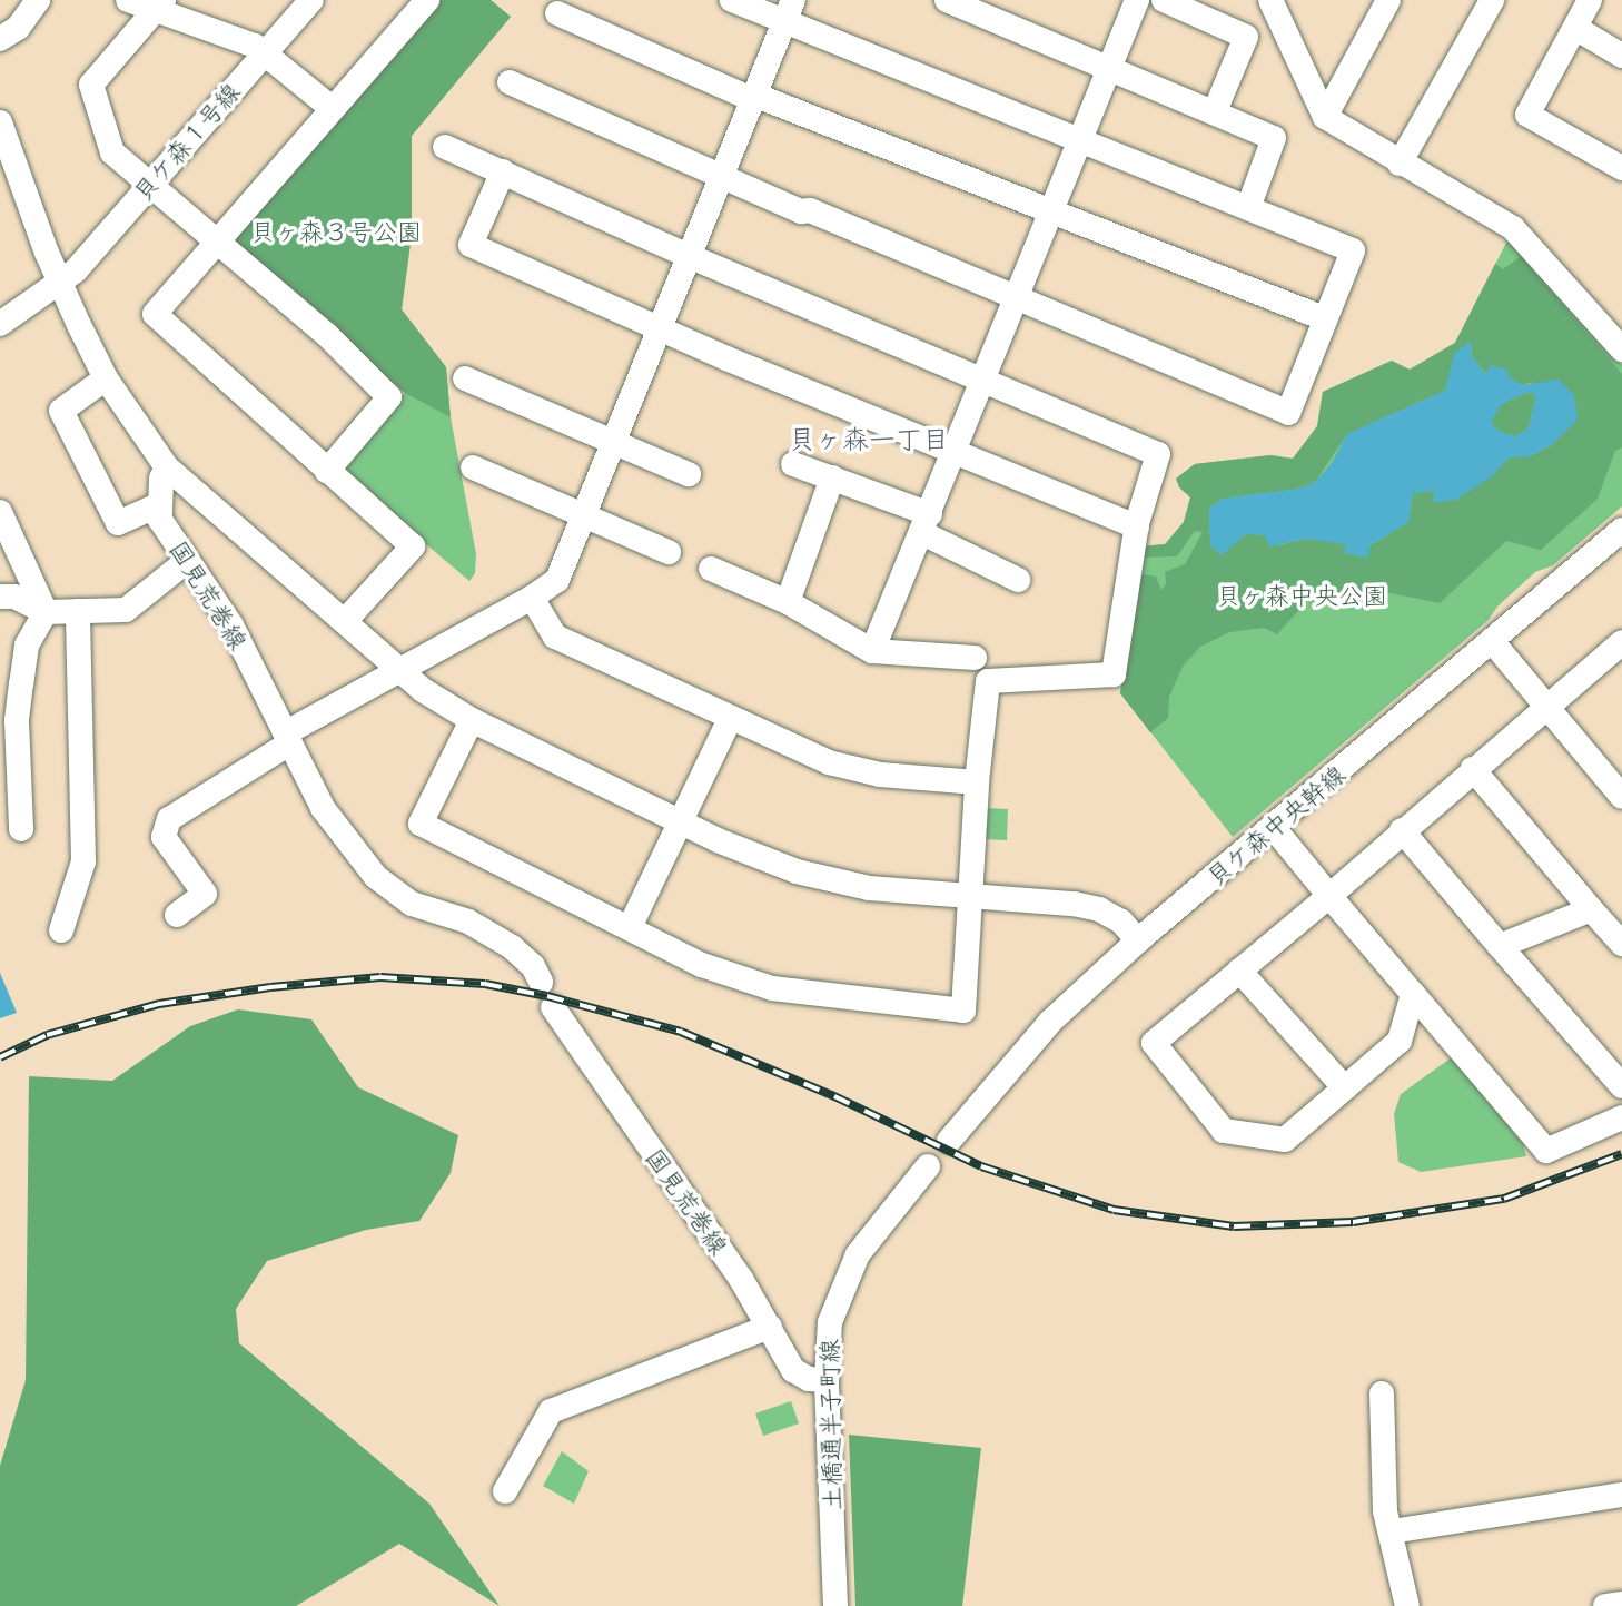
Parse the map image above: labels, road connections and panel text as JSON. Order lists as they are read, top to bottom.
{
  "streets": {
    "street": [
      "貝ケ森１号線",
      "国見荒巻線",
      "貝ケ森中央幹線",
      "土橋通半子町線"
    ]
  },
  "crossings": [
    ["国見荒巻線", "土橋通半子町線"]
  ],
  "districts": ["貝ヶ森一丁目"],
  "parks": ["貝ヶ森３号公園", "貝ヶ森中央公園"]
}
